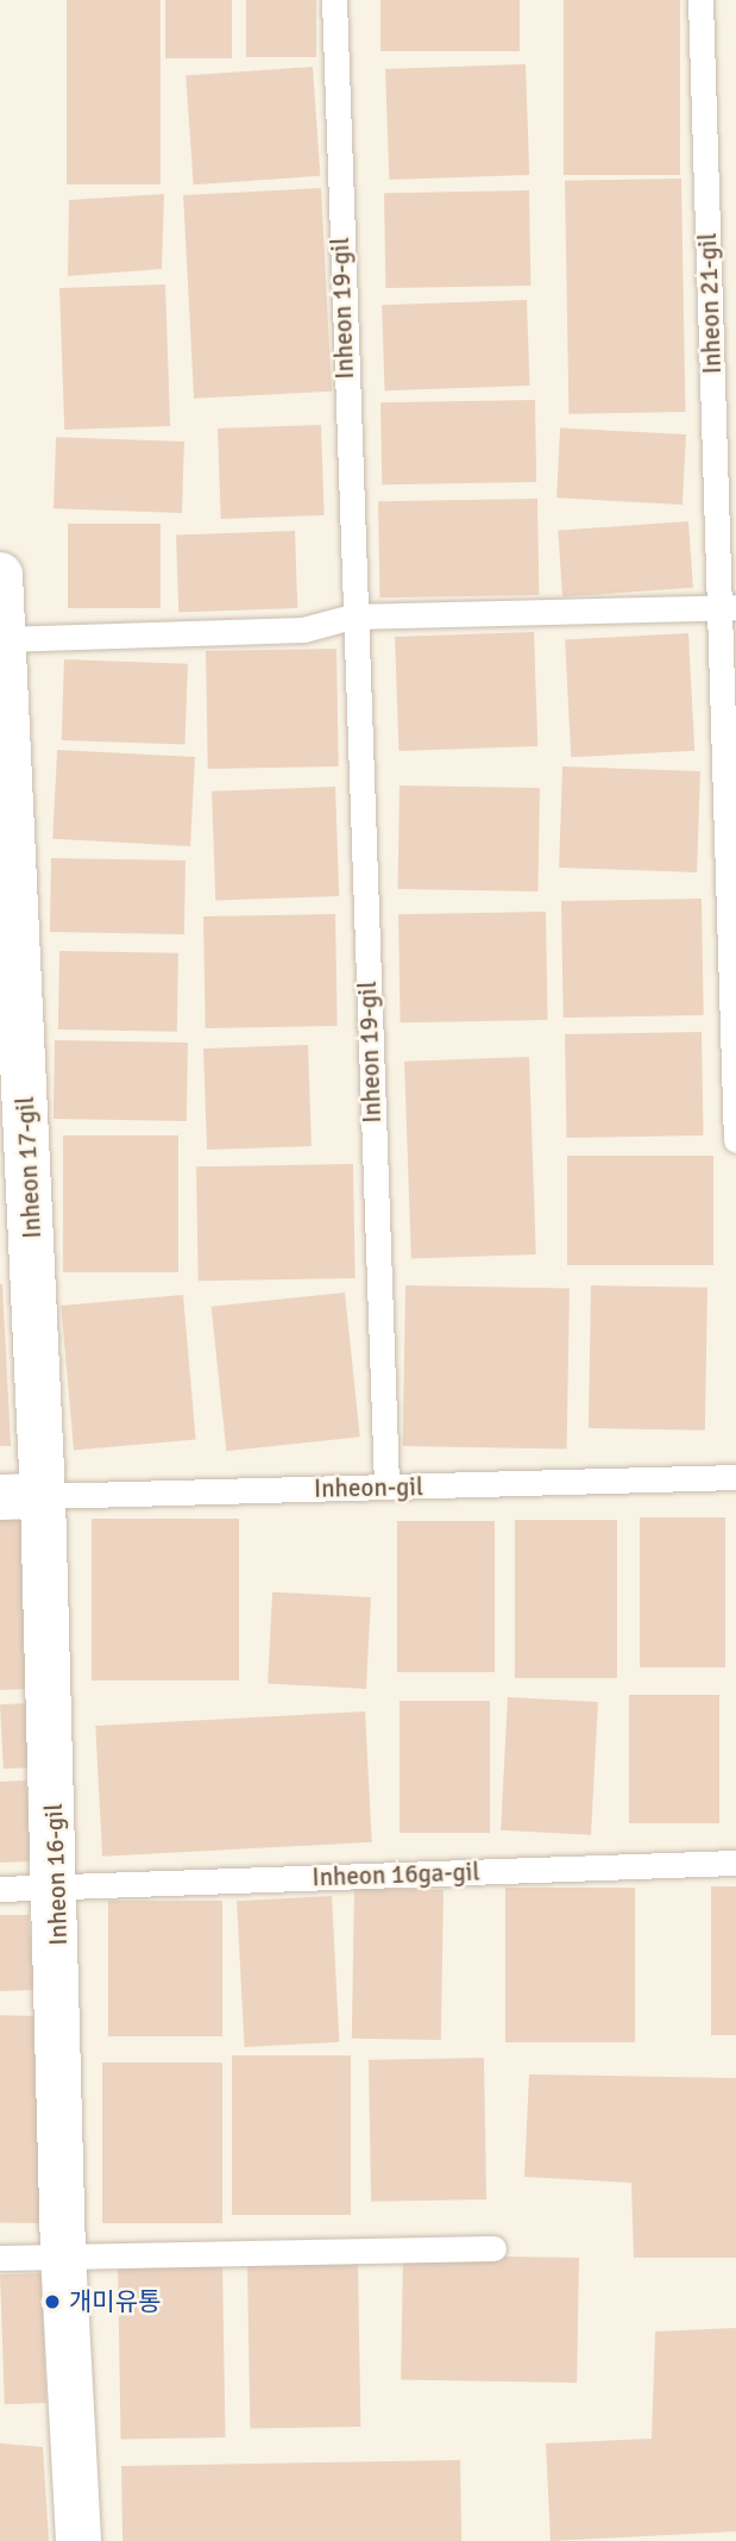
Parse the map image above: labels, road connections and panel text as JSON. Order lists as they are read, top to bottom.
{
  "streets": {
    "street": ["Inheon 17-gil", "Inheon 16-gil"],
    "lane": [
      "Inheon 21-gil",
      "Inheon 19-gil",
      "Inheon-gil",
      "Inheon 16ga-gil"
    ]
  },
  "crossings": [
    ["Inheon 19-gil", "Inheon-gil"],
    ["Inheon 17-gil", "Inheon-gil"],
    ["Inheon 17-gil", "Inheon 16-gil"],
    ["Inheon-gil", "Inheon 16-gil"],
    ["Inheon 16-gil", "Inheon 16ga-gil"]
  ],
  "places": ["개미유통"]
}
